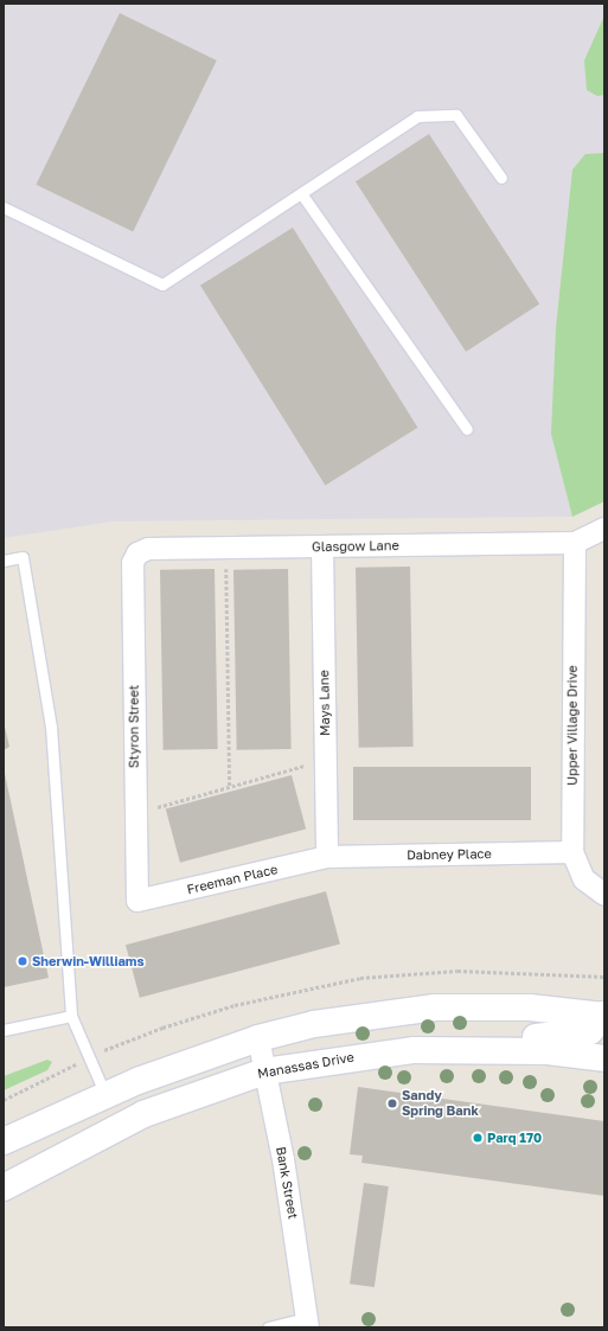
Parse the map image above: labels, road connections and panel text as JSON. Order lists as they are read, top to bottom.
{
  "streets": {
    "main road": ["Manassas Drive"],
    "street": [
      "Glasgow Lane",
      "Mays Lane",
      "Upper Village Drive",
      "Styron Street",
      "Dabney Place",
      "Freeman Place",
      "Bank Street"
    ]
  },
  "crossings": [
    ["Glasgow Lane", "Mays Lane"],
    ["Glasgow Lane", "Upper Village Drive"],
    ["Glasgow Lane", "Styron Street"],
    ["Mays Lane", "Dabney Place"],
    ["Mays Lane", "Freeman Place"],
    ["Upper Village Drive", "Dabney Place"],
    ["Styron Street", "Freeman Place"],
    ["Dabney Place", "Freeman Place"],
    ["Manassas Drive", "Bank Street"]
  ],
  "places": ["Sherwin-Williams", "Sandy Spring Bank", "Parq 170"]
}
